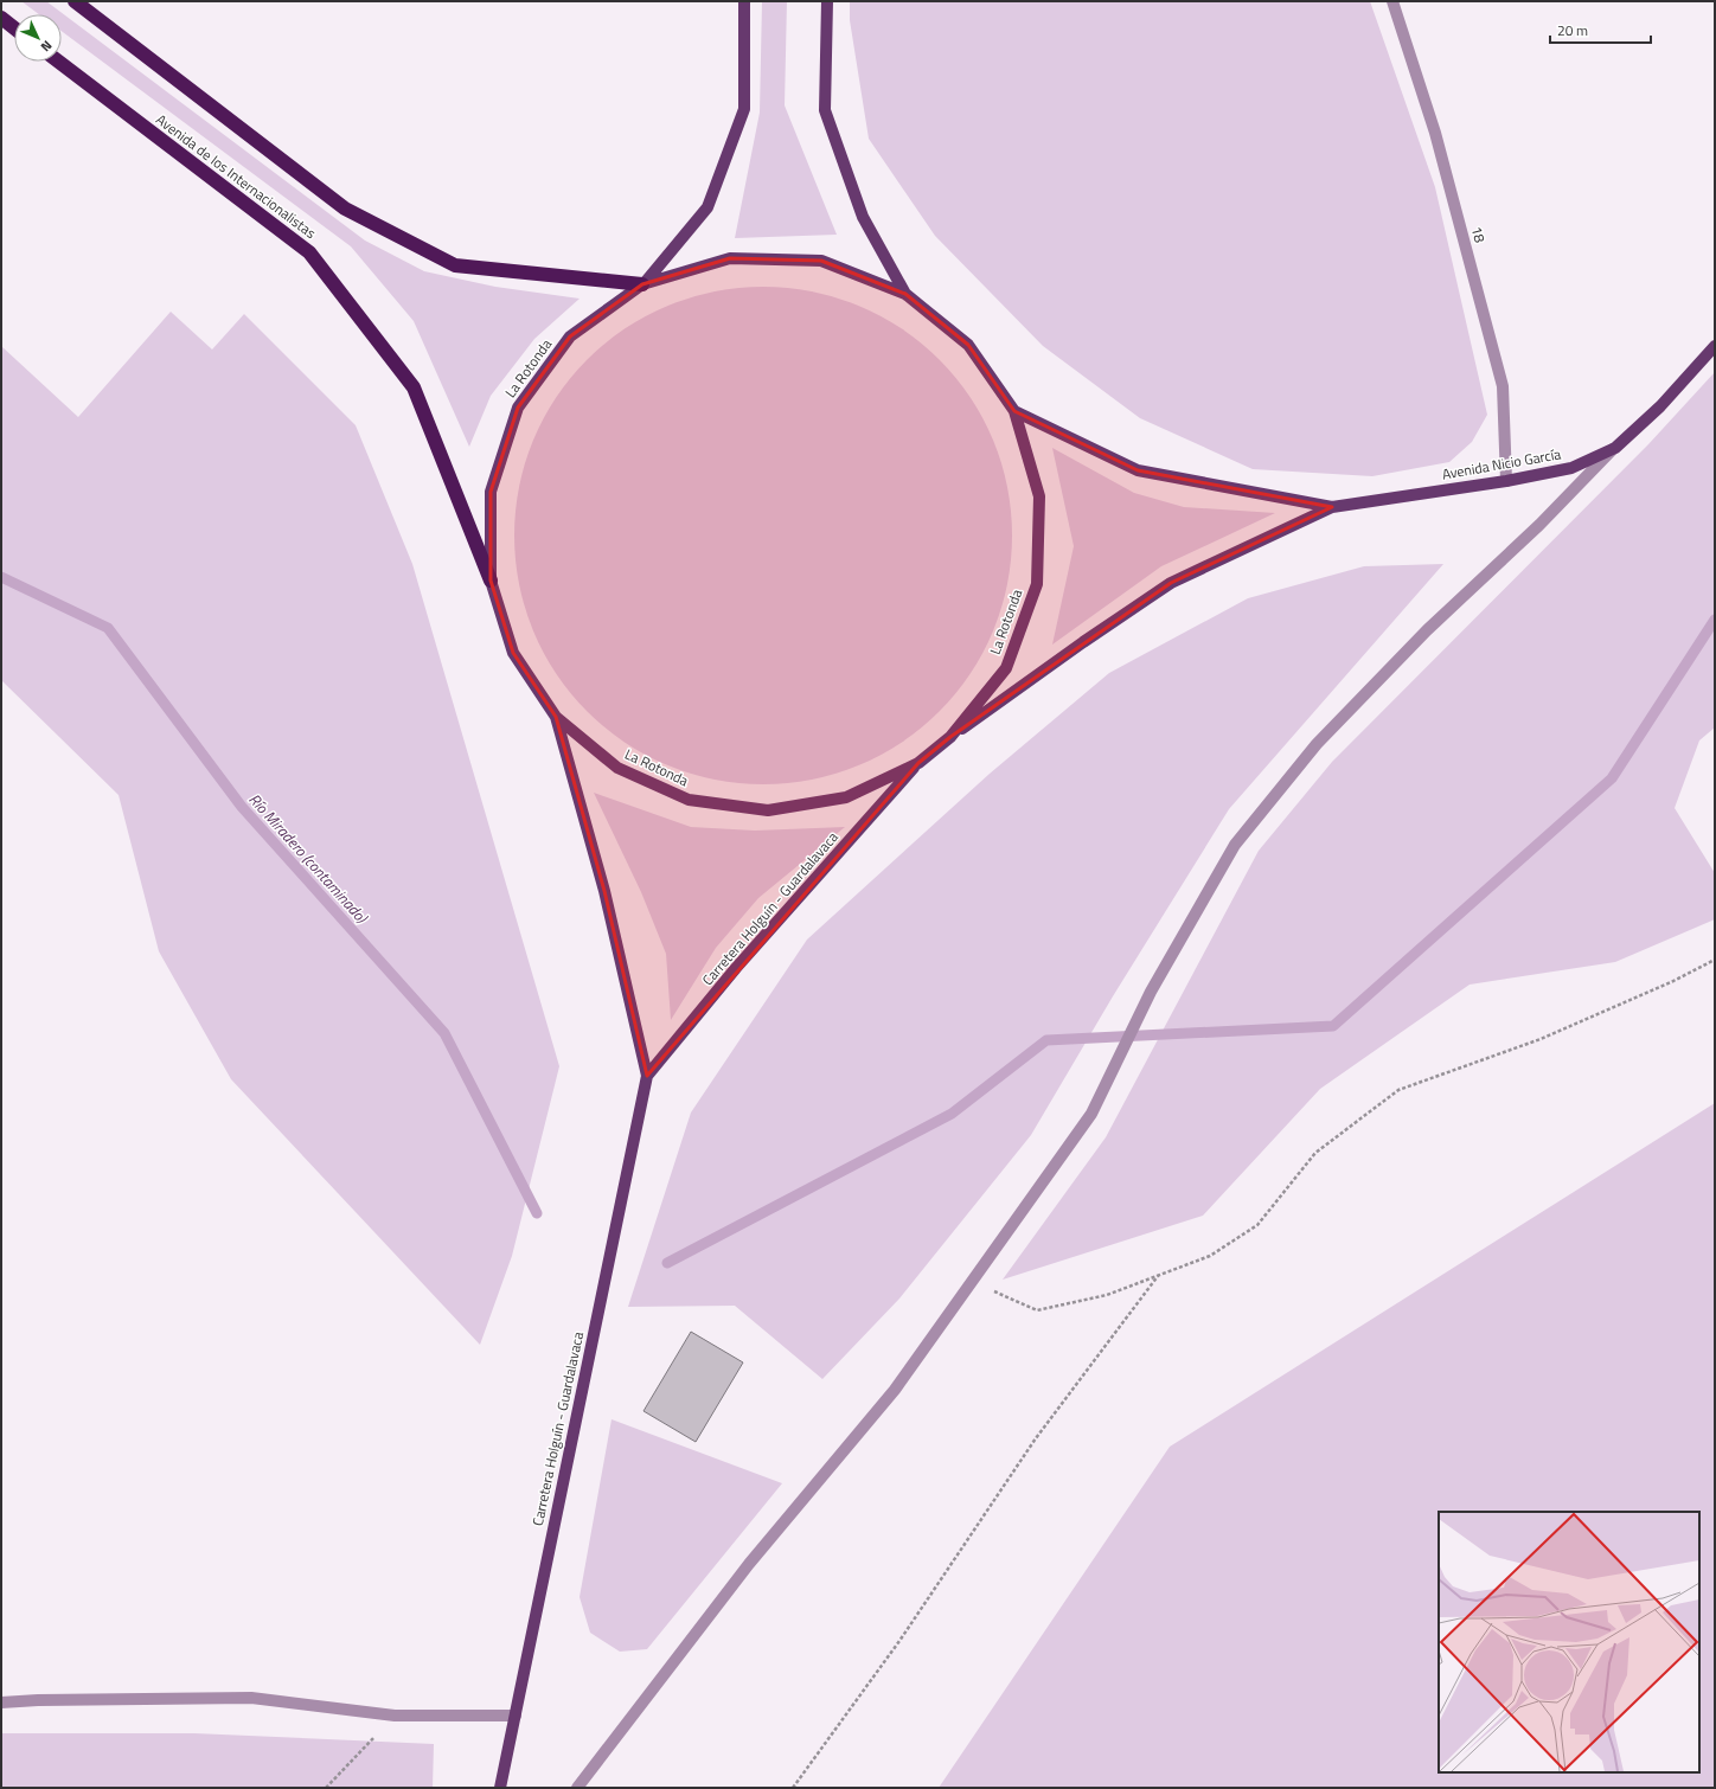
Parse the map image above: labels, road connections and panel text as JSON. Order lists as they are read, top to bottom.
{
  "streets": {
    "highway": ["Avenida de los Internacionalistas"],
    "main road": ["La Rotonda", "Avenida Nicio García", "Carretera Holguín - Guardalavaca"],
    "street": ["18"]
  },
  "crossings": [
    ["Avenida de los Internacionalistas", "La Rotonda"],
    ["18", "Avenida Nicio García"],
    ["La Rotonda", "Carretera Holguín - Guardalavaca"]
  ],
  "water": ["Río Miradero (contaminado)"],
  "scale_bar": "20 m",
  "north": "bottom right"
}
